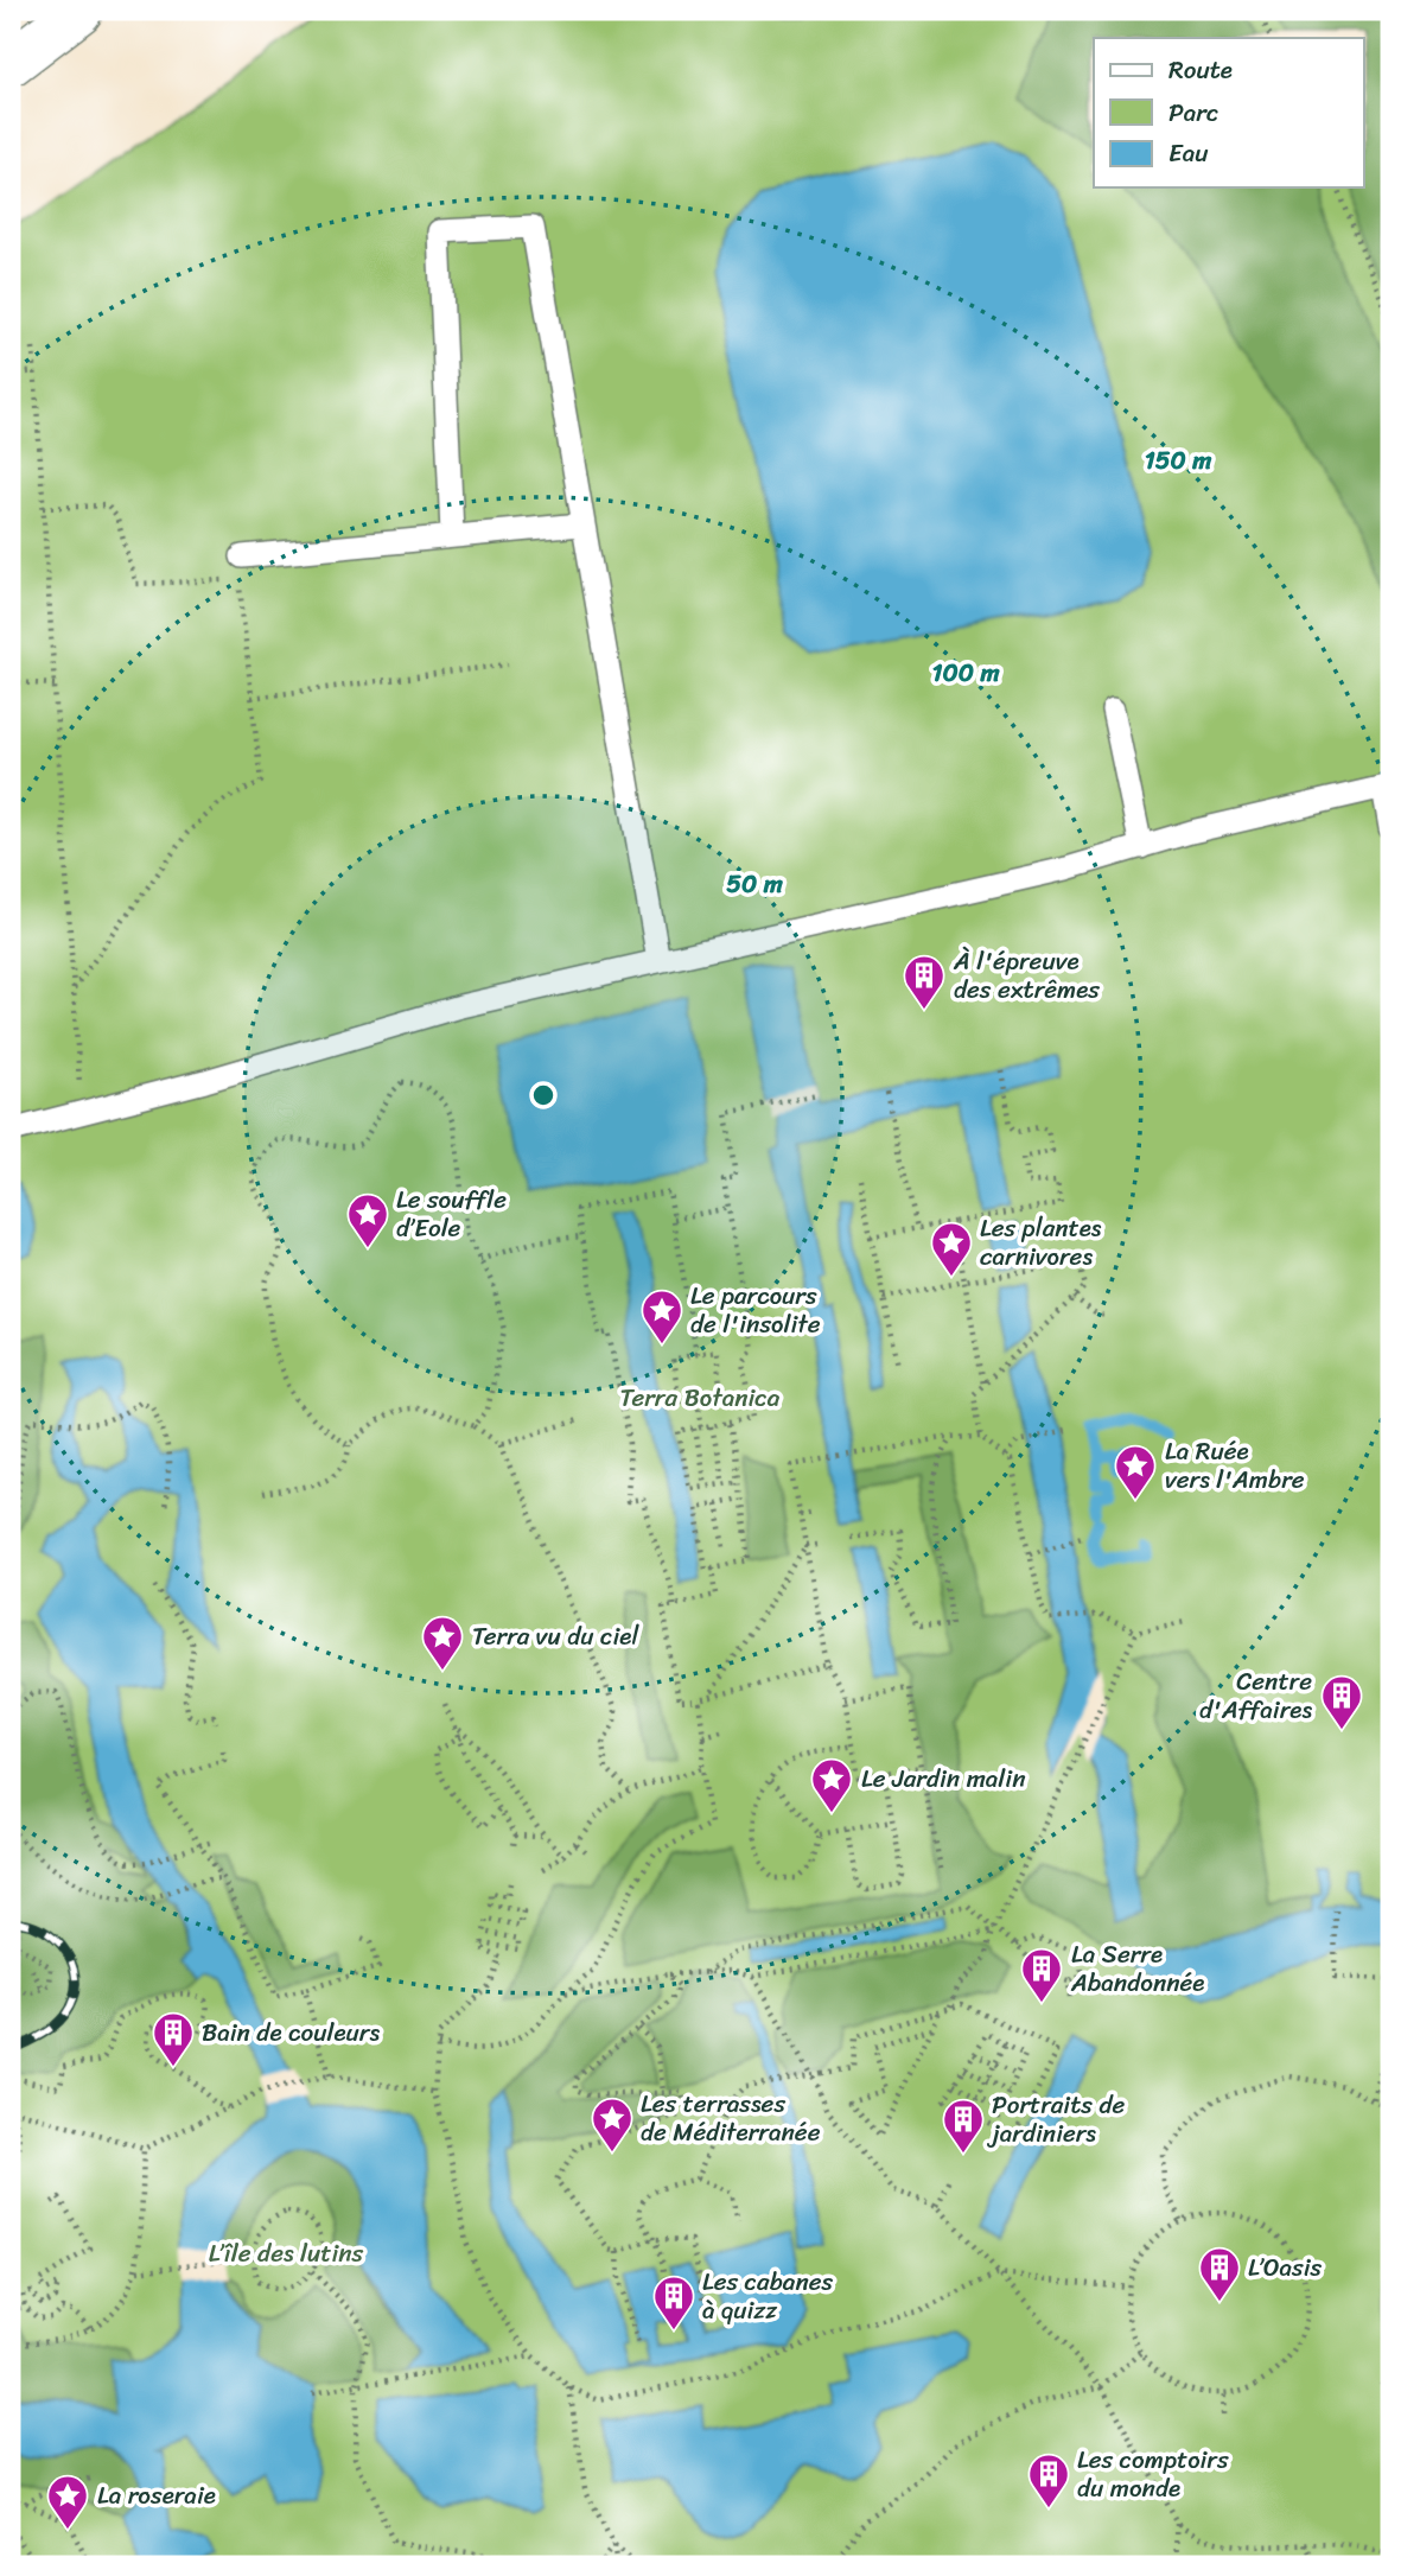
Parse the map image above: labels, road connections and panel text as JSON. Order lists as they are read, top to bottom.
{
  "parks": ["Terra Botanica", "L’île des lutins"],
  "places": {
    "building": [
      "À l'épreuve des extrêmes",
      "Centre d'Affaires",
      "La Serre Abandonnée",
      "Bain de couleurs",
      "Portraits de jardiniers",
      "L’Oasis",
      "Les cabanes à quizz",
      "Les comptoirs du monde"
    ],
    "place": [
      "Le souffle d’Eole",
      "Les plantes carnivores",
      "Le parcours de l'insolite",
      "La Ruée vers l'Ambre",
      "Terra vu du ciel",
      "Le Jardin malin",
      "Les terrasses de Méditerranée",
      "La roseraie"
    ]
  },
  "legend": ["Route", "Parc", "Eau"],
  "rings": ["150 m", "100 m", "50 m"]
}
